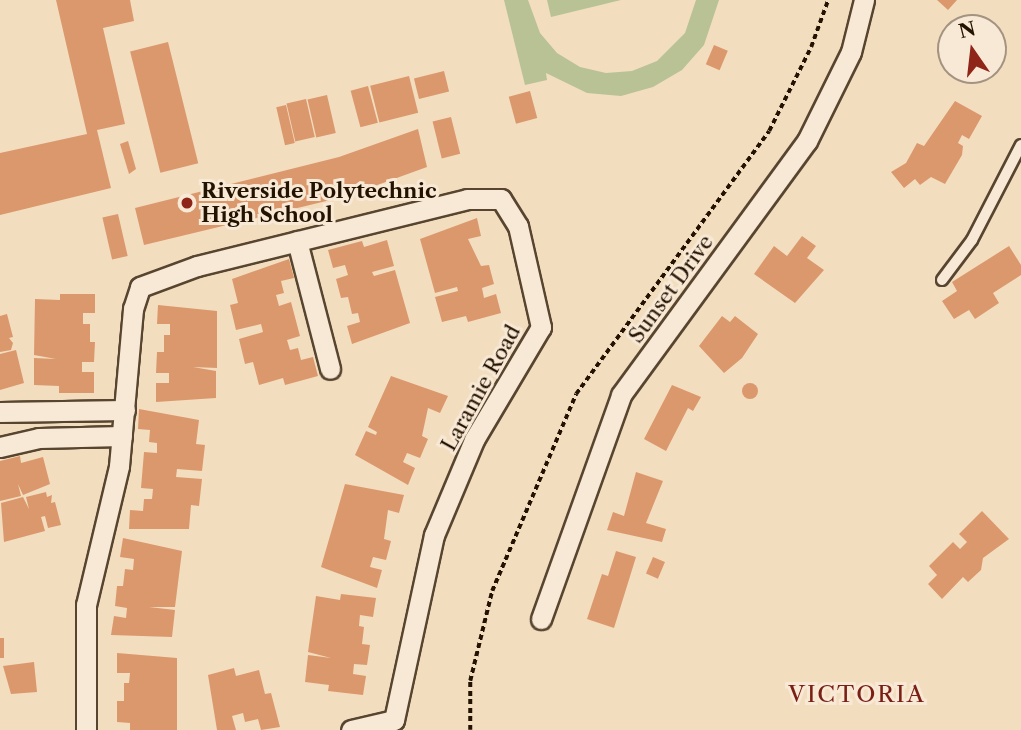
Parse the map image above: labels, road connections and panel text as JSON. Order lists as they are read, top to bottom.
{
  "streets": {
    "street": ["Sunset Drive", "Laramie Road"]
  },
  "districts": ["VICTORIA"],
  "places": ["Riverside Polytechnic High School"],
  "north": "top"
}
